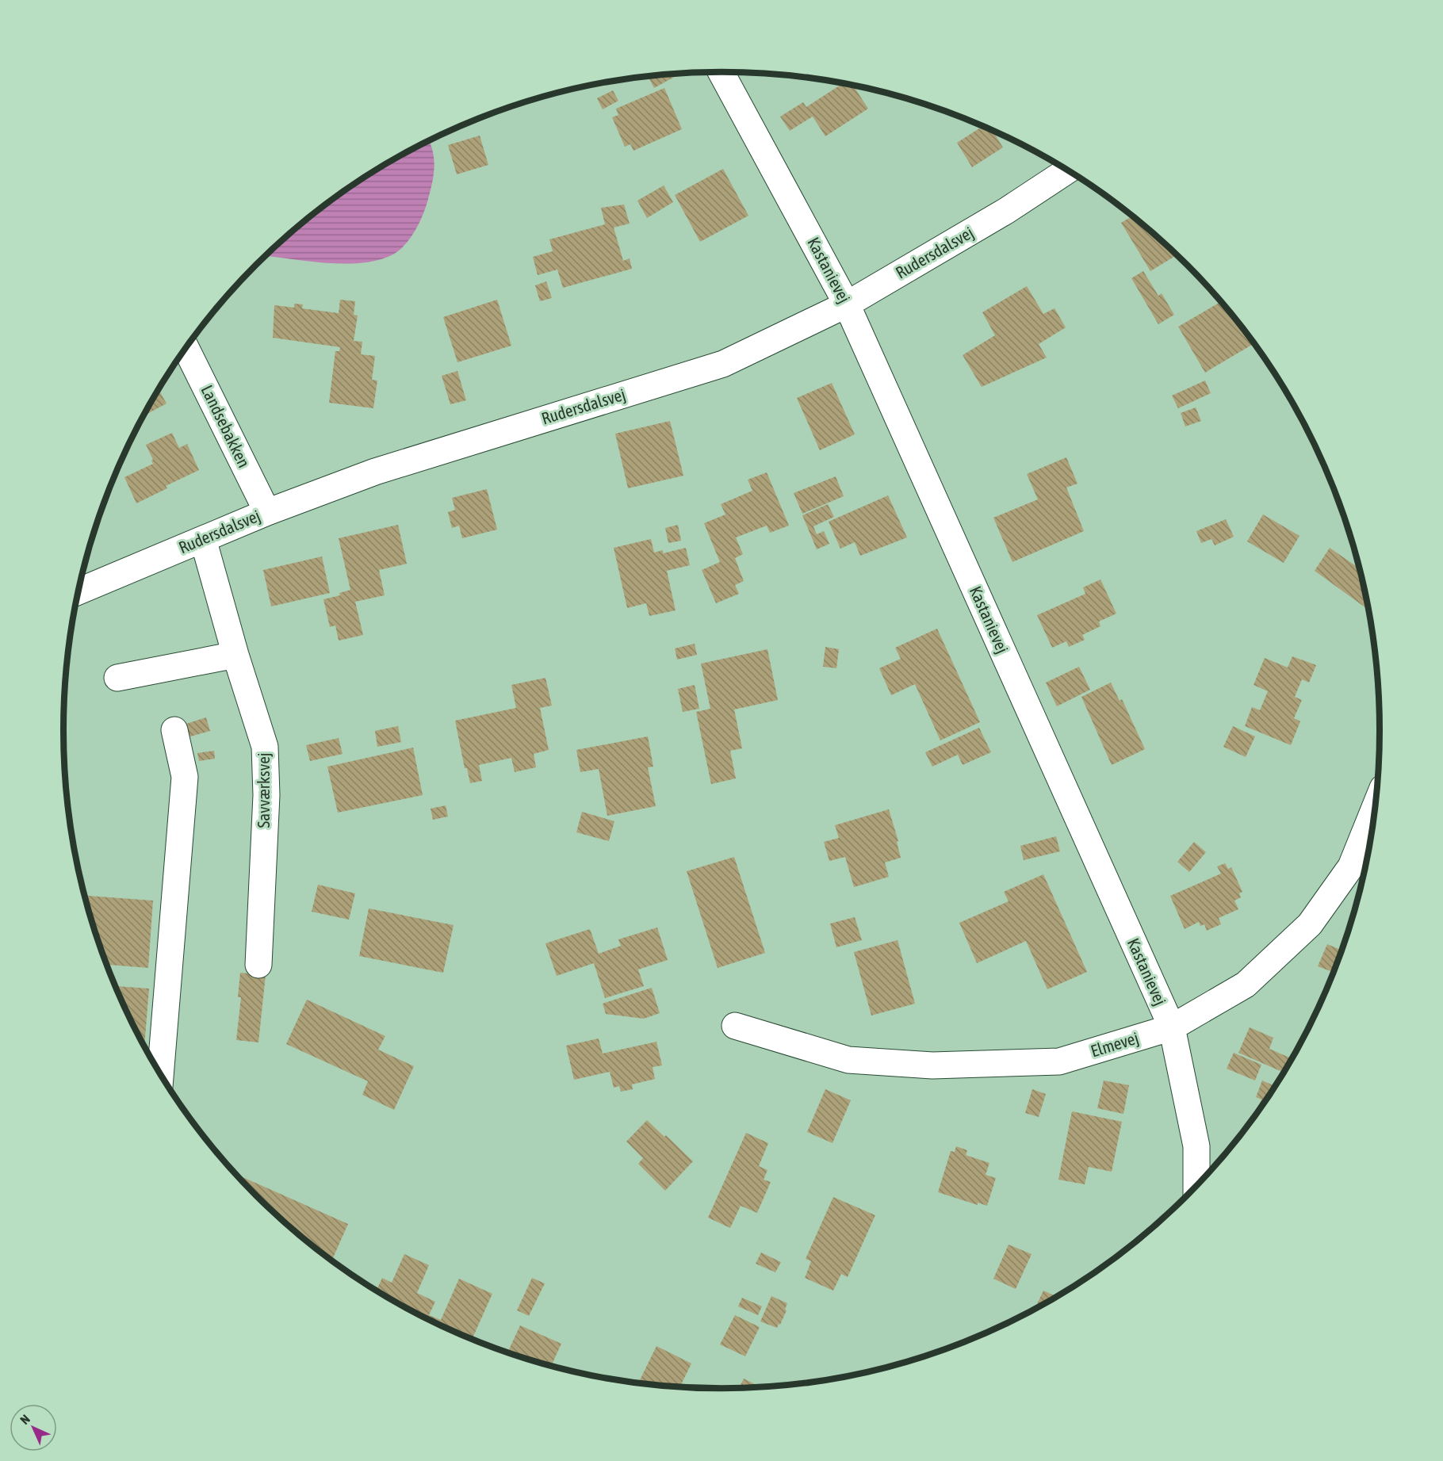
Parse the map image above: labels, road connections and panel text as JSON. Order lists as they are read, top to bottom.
{
  "streets": {
    "street": [
      "Rudersdalsvej",
      "Kastanievej",
      "Landsebakken",
      "Savværksvej",
      "Elmevej"
    ]
  },
  "crossings": [
    ["Rudersdalsvej", "Kastanievej"],
    ["Rudersdalsvej", "Landsebakken"],
    ["Rudersdalsvej", "Savværksvej"],
    ["Kastanievej", "Elmevej"]
  ],
  "north": "top left"
}
